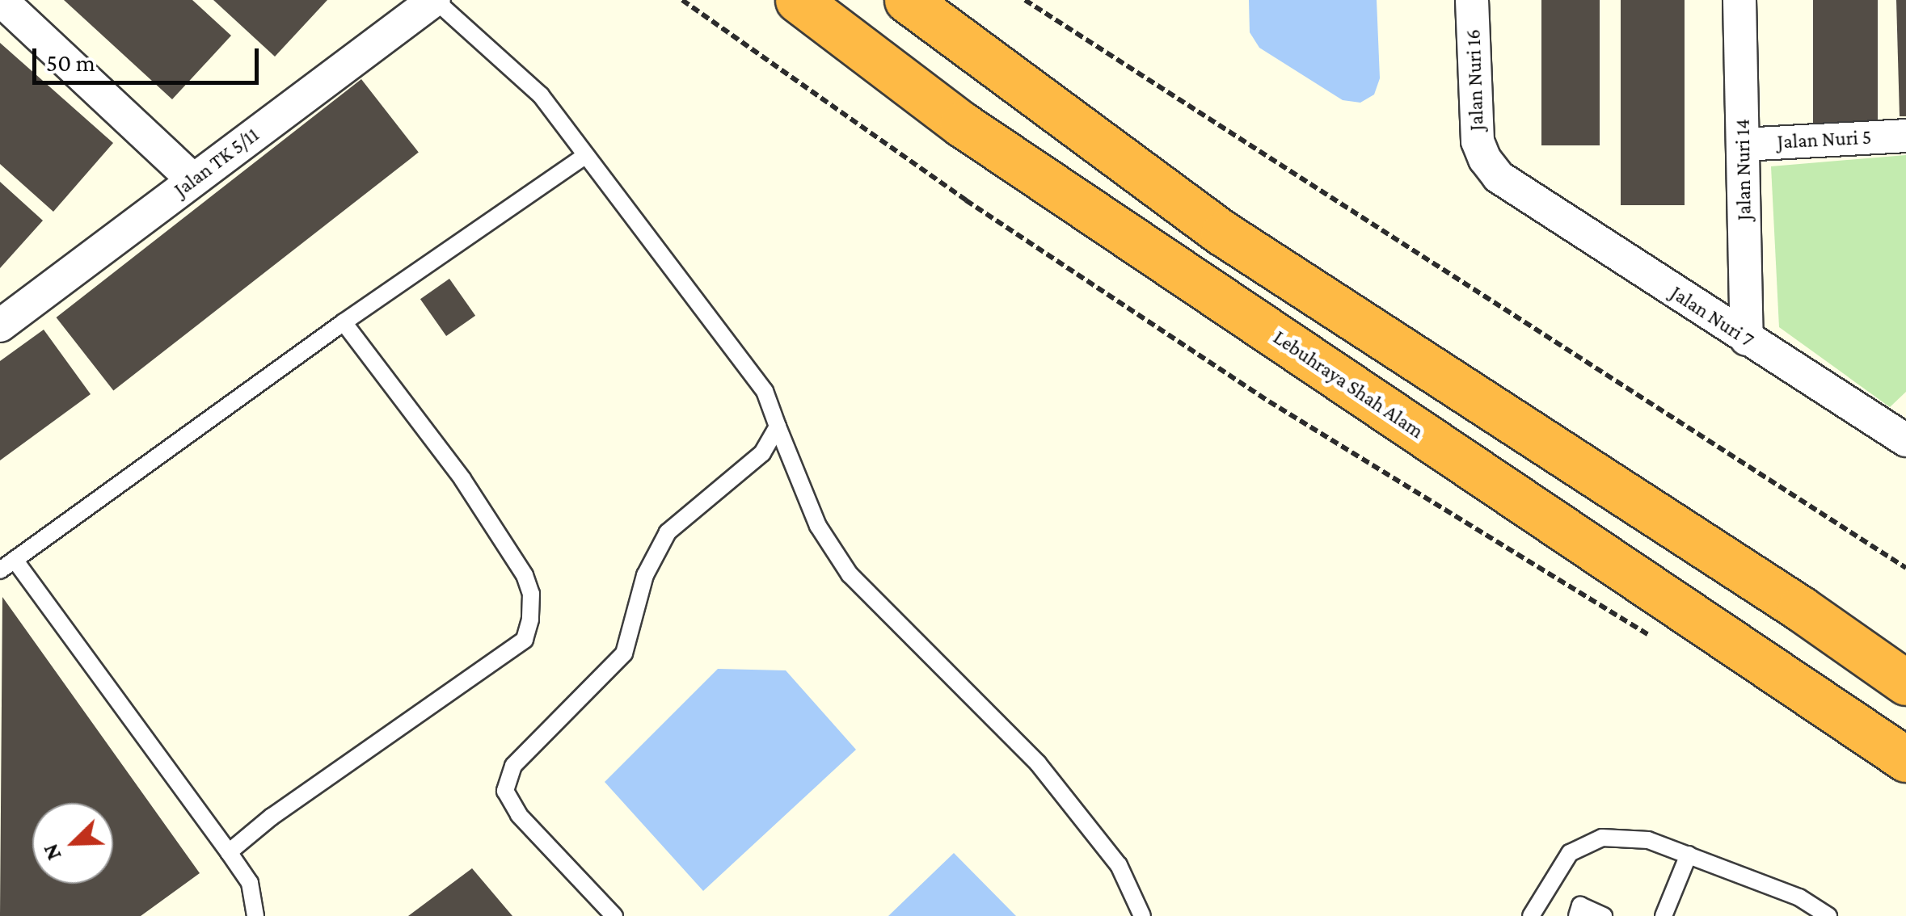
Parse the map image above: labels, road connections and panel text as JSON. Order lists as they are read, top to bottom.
{
  "streets": {
    "highway": ["Lebuhraya Shah Alam"],
    "street": [
      "Jalan Nuri 16",
      "Jalan Nuri 5",
      "Jalan TK 5/11",
      "Jalan Nuri 14",
      "Jalan Nuri 7"
    ]
  },
  "crossings": [
    ["Jalan Nuri 16", "Jalan Nuri 7"],
    ["Jalan Nuri 5", "Jalan Nuri 14"],
    ["Jalan Nuri 14", "Jalan Nuri 7"]
  ],
  "scale_bar": "50 m",
  "north": "bottom left"
}
